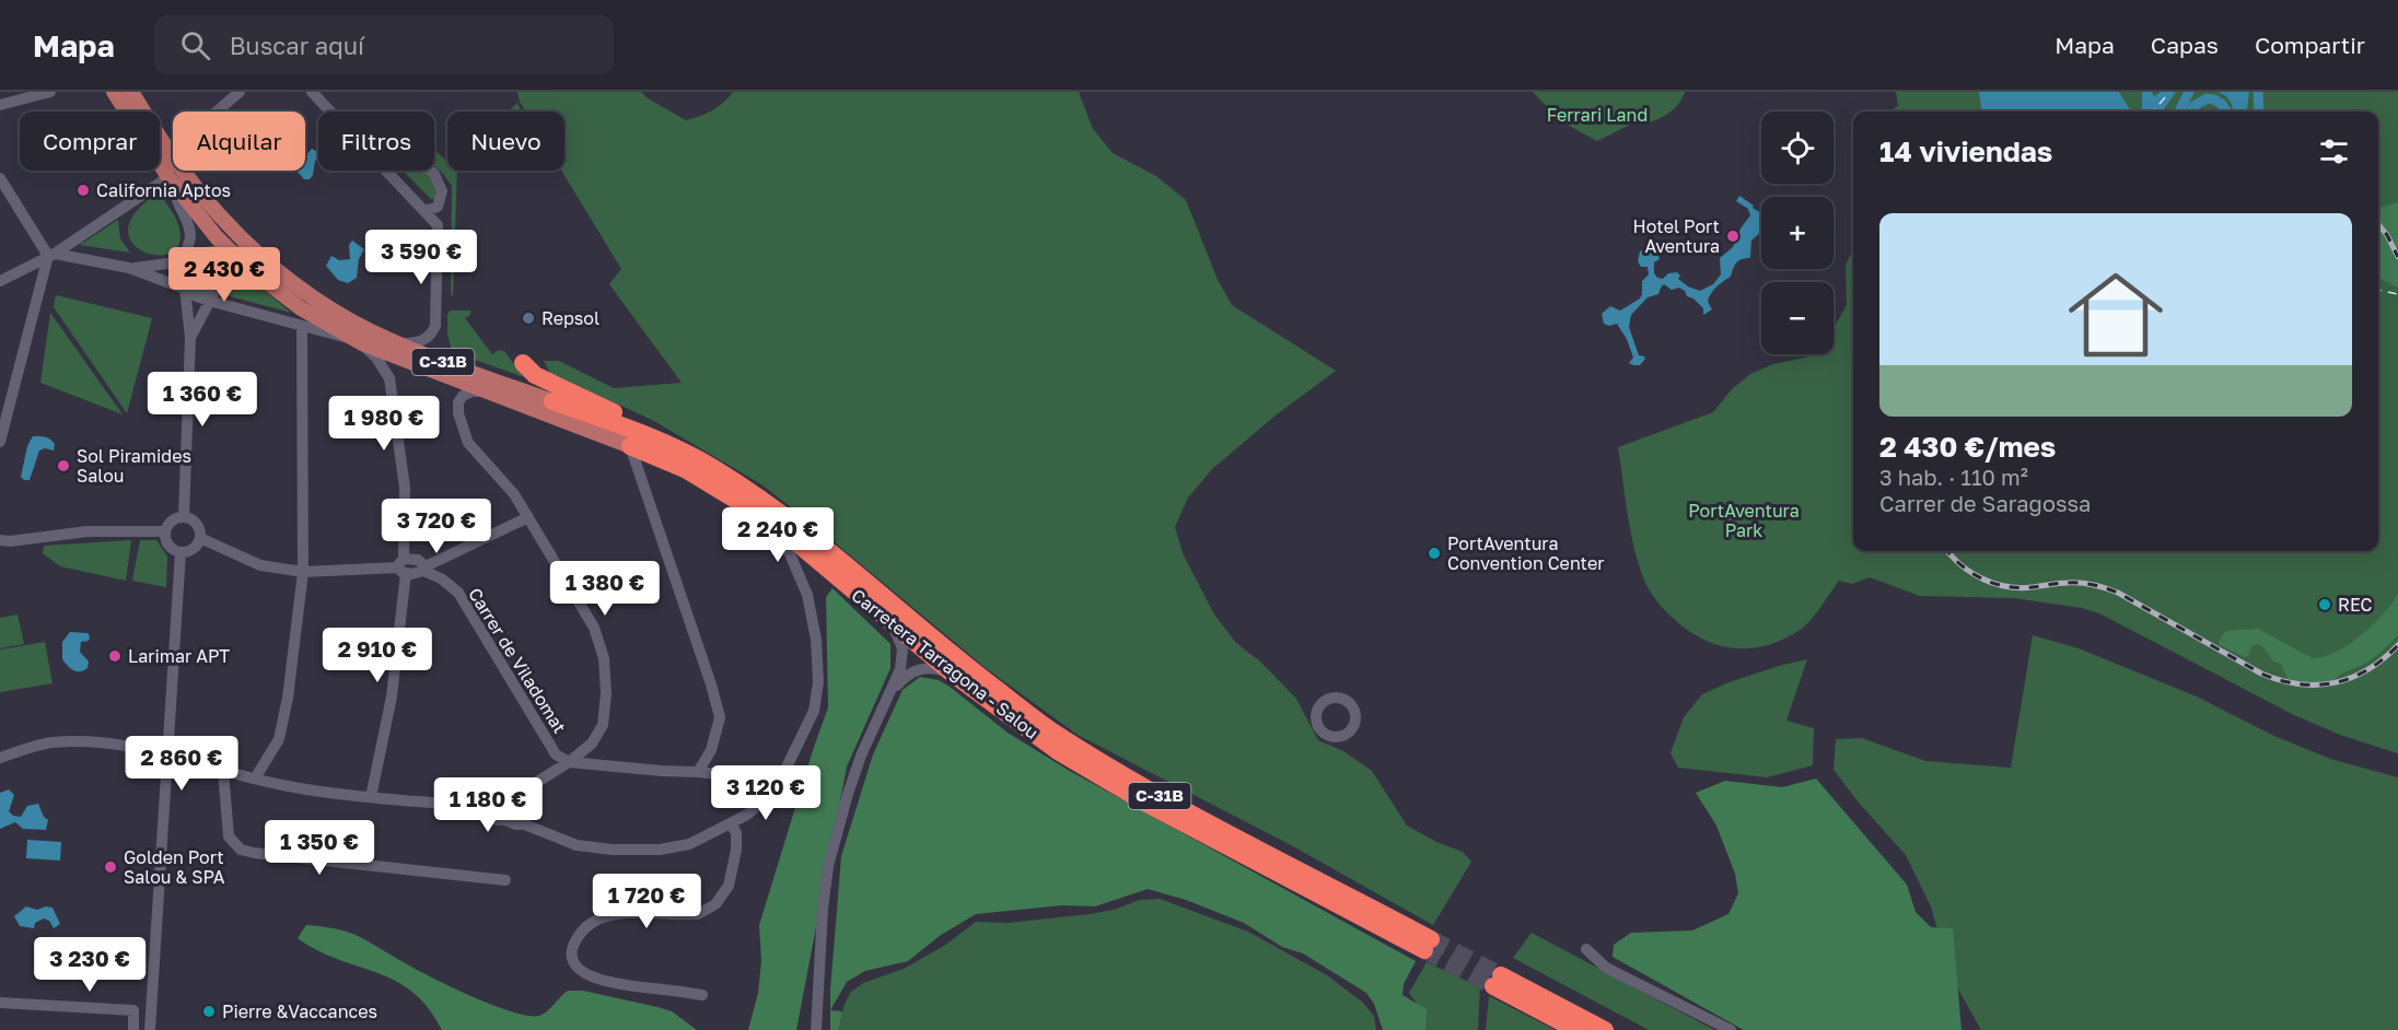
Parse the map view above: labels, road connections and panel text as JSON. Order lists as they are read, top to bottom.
{
  "streets": {
    "highway": ["C-31B", "Carretera Tarragona - Salou"],
    "street": ["Carrer de Viladomat"]
  },
  "parks": ["Ferrari Land", "PortAventura Park"],
  "places": [
    "California Aptos",
    "Hotel Port Aventura",
    "Repsol",
    "Sol Piramides Salou",
    "PortAventura Convention Center",
    "REC",
    "Larimar APT",
    "Golden Port Salou & SPA",
    "Pierre &Vaccances"
  ],
  "page": {
    "header": "Mapa",
    "search": "Buscar aquí",
    "nav": ["Mapa", "Capas", "Compartir"],
    "map_buttons": ["+", "−"],
    "chip": [
      "Comprar",
      "Alquilar",
      "Filtros",
      "Nuevo"
    ],
    "heading": "14 viviendas",
    "list": [
      {
        "name": "2 430 €/mes",
        "note": "3 hab. · 110 m² · Carrer de Saragossa"
      }
    ],
    "price": [
      "3 590 €",
      "2 430 €",
      "1 360 €",
      "1 980 €",
      "3 720 €",
      "2 240 €",
      "1 380 €",
      "2 910 €",
      "2 860 €",
      "3 120 €",
      "1 180 €",
      "1 350 €",
      "1 720 €",
      "3 230 €"
    ]
  }
}
